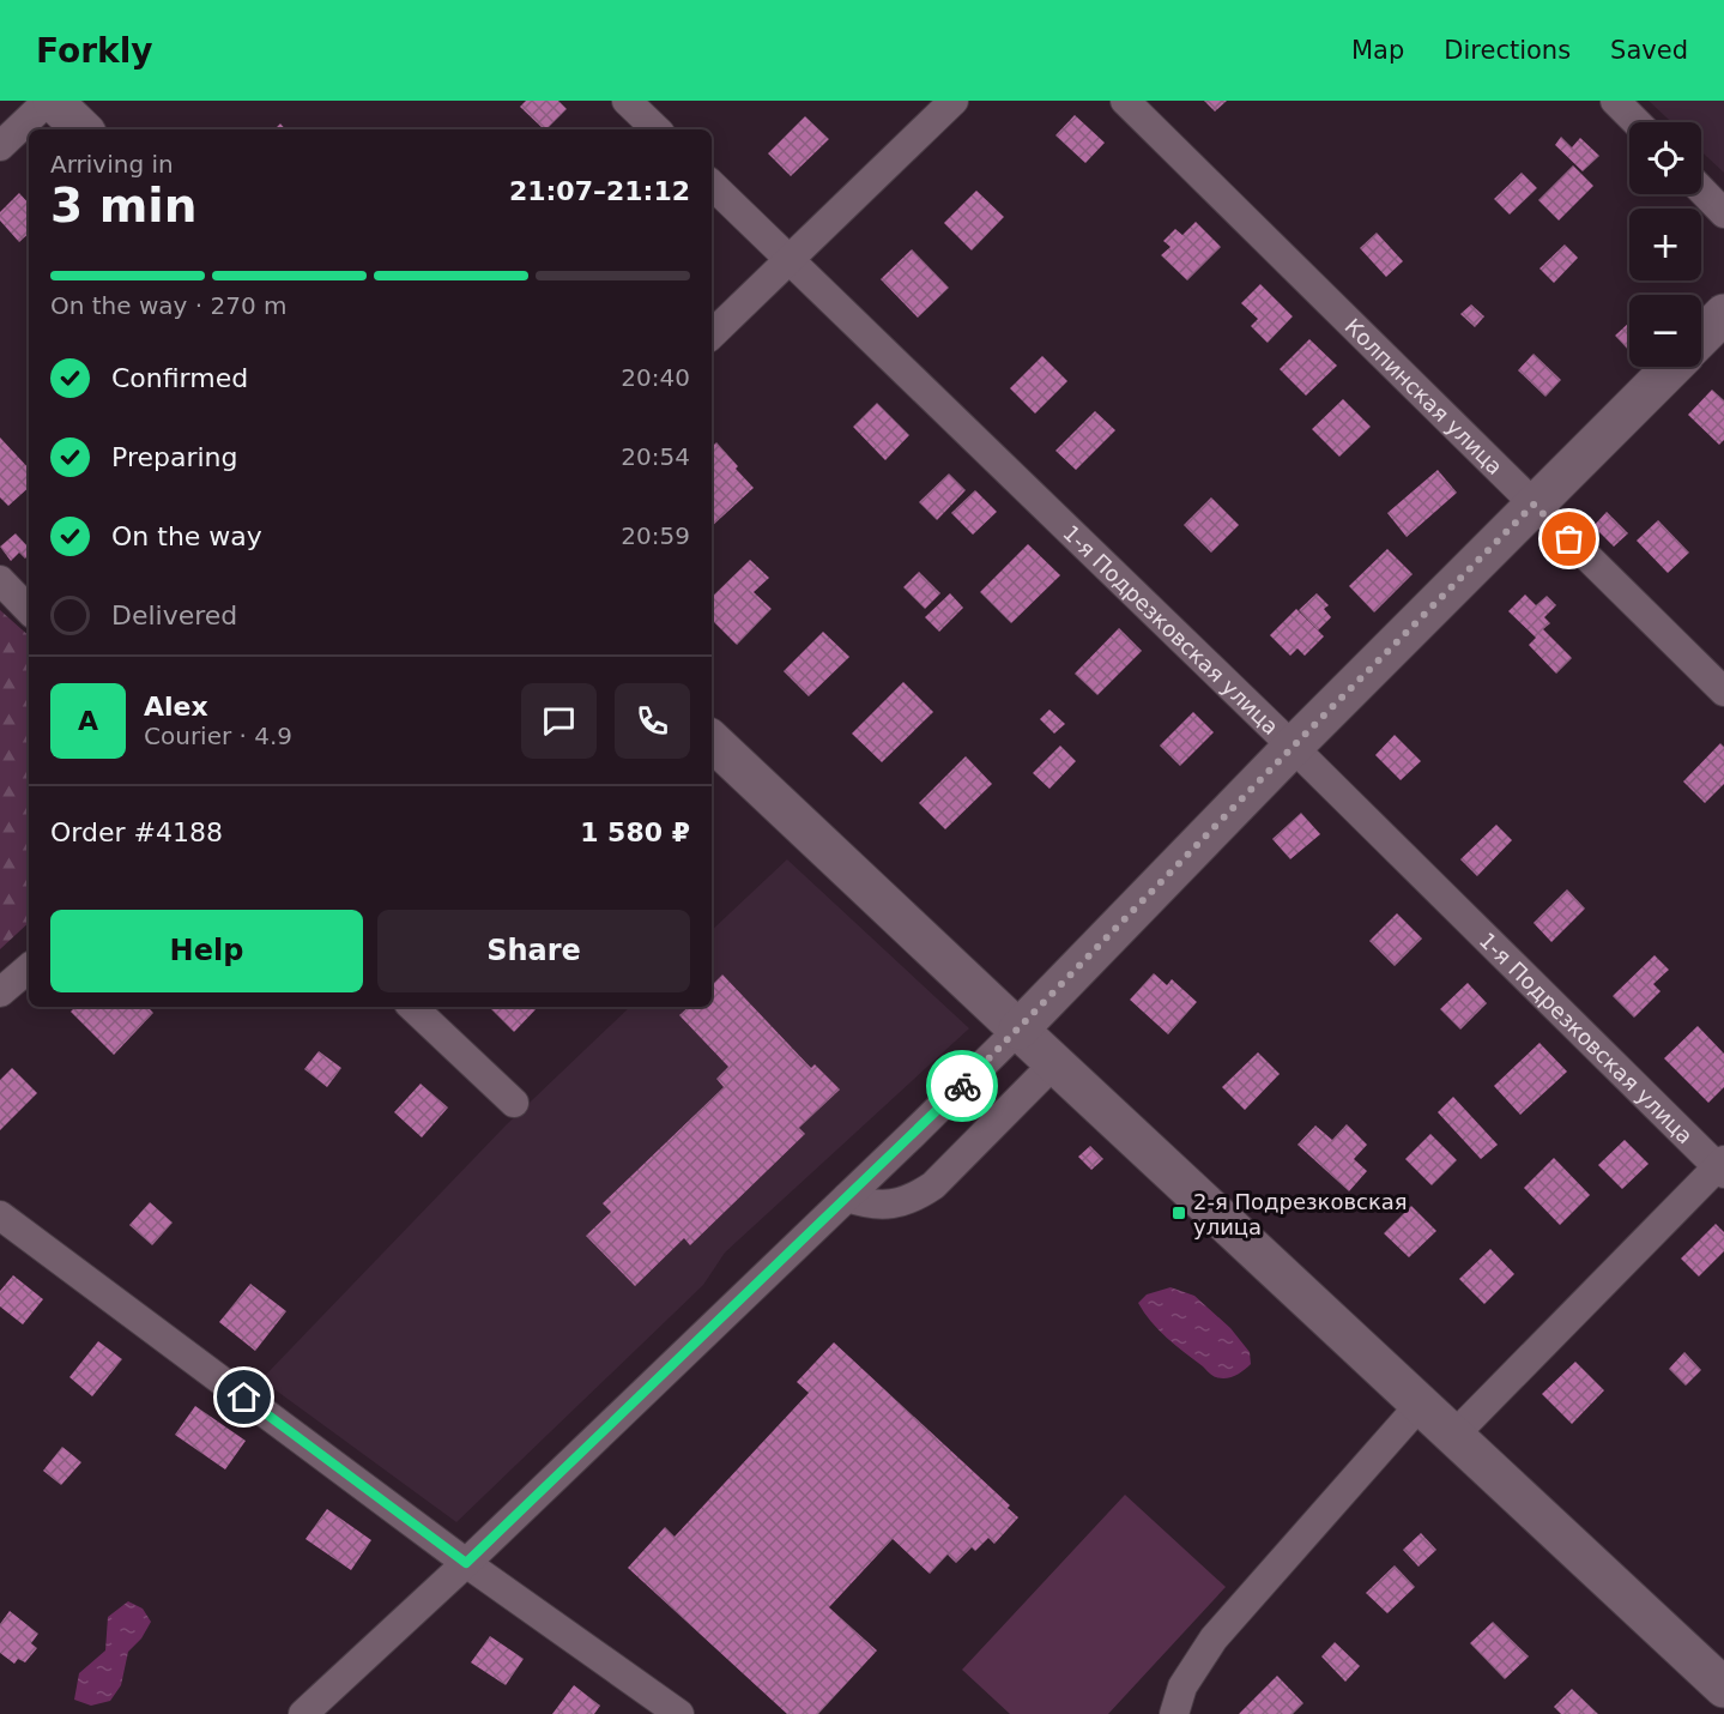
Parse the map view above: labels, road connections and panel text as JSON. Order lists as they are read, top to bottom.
{
  "streets": {
    "street": ["Колпинская улица", "1-я Подрезковская улица"]
  },
  "places": {
    "transit": ["2-я Подрезковская улица"]
  },
  "page": {
    "header": "Forkly",
    "nav": ["Map", "Directions", "Saved"],
    "map_buttons": ["+", "−"],
    "heading": ["3 min", "Arriving in", "21:07–21:12"],
    "panel": [
      "Alex",
      "Courier · 4.9",
      "Order #4188",
      "1 580 ₽"
    ],
    "bar": "On the way · 270 m",
    "list": [
      ["Confirmed", "20:40"],
      ["Preparing", "20:54"],
      ["On the way", "20:59"],
      "Delivered"
    ],
    "round": "A",
    "buttons": ["Help", "Share"]
  }
}
